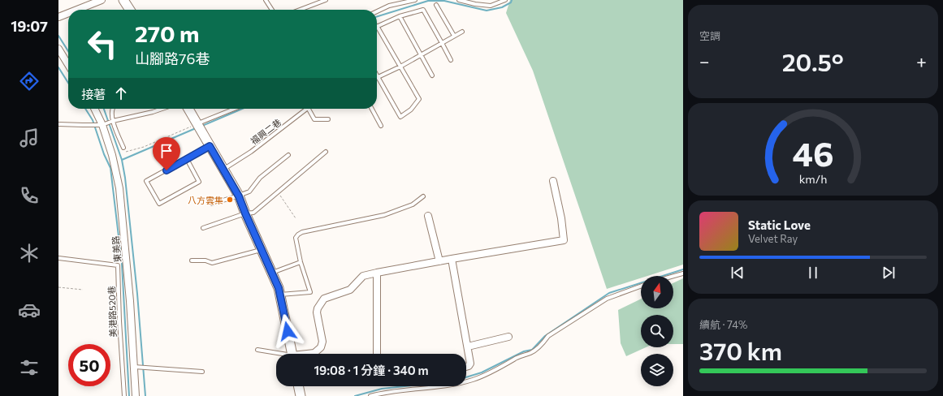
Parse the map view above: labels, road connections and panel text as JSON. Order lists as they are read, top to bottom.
{
  "streets": {
    "street": ["東美路"],
    "lane": ["福興二巷", "美港路520巷"]
  },
  "places": ["八方雲集"],
  "north": "top",
  "page": {
    "tabs": "19:07",
    "tile": [
      "空調",
      ["續航 · 74%", "370 km"]
    ],
    "turn": ["270 m", "山腳路76巷"],
    "heat": ["−", "20.5°", "+"],
    "then": "接著",
    "song": ["Static Love", "Velvet Ray"],
    "limit": "50",
    "trip": "19:08 · 1 分鐘 · 340 m",
    "gauge": ["46", "km/h"]
  }
}
